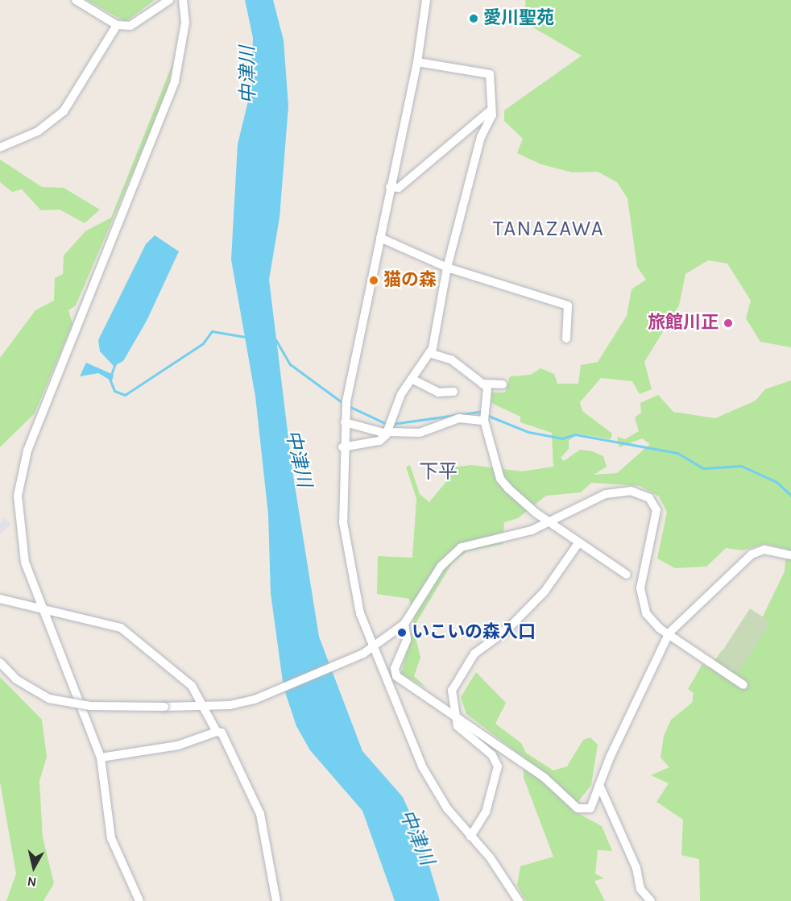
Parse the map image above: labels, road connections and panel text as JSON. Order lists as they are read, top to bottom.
{
  "districts": ["TANAZAWA", "下平"],
  "water": ["中津川"],
  "places": [
    "愛川聖苑",
    "猫の森",
    "旅館川正",
    "いこいの森入口"
  ],
  "north": "bottom"
}
